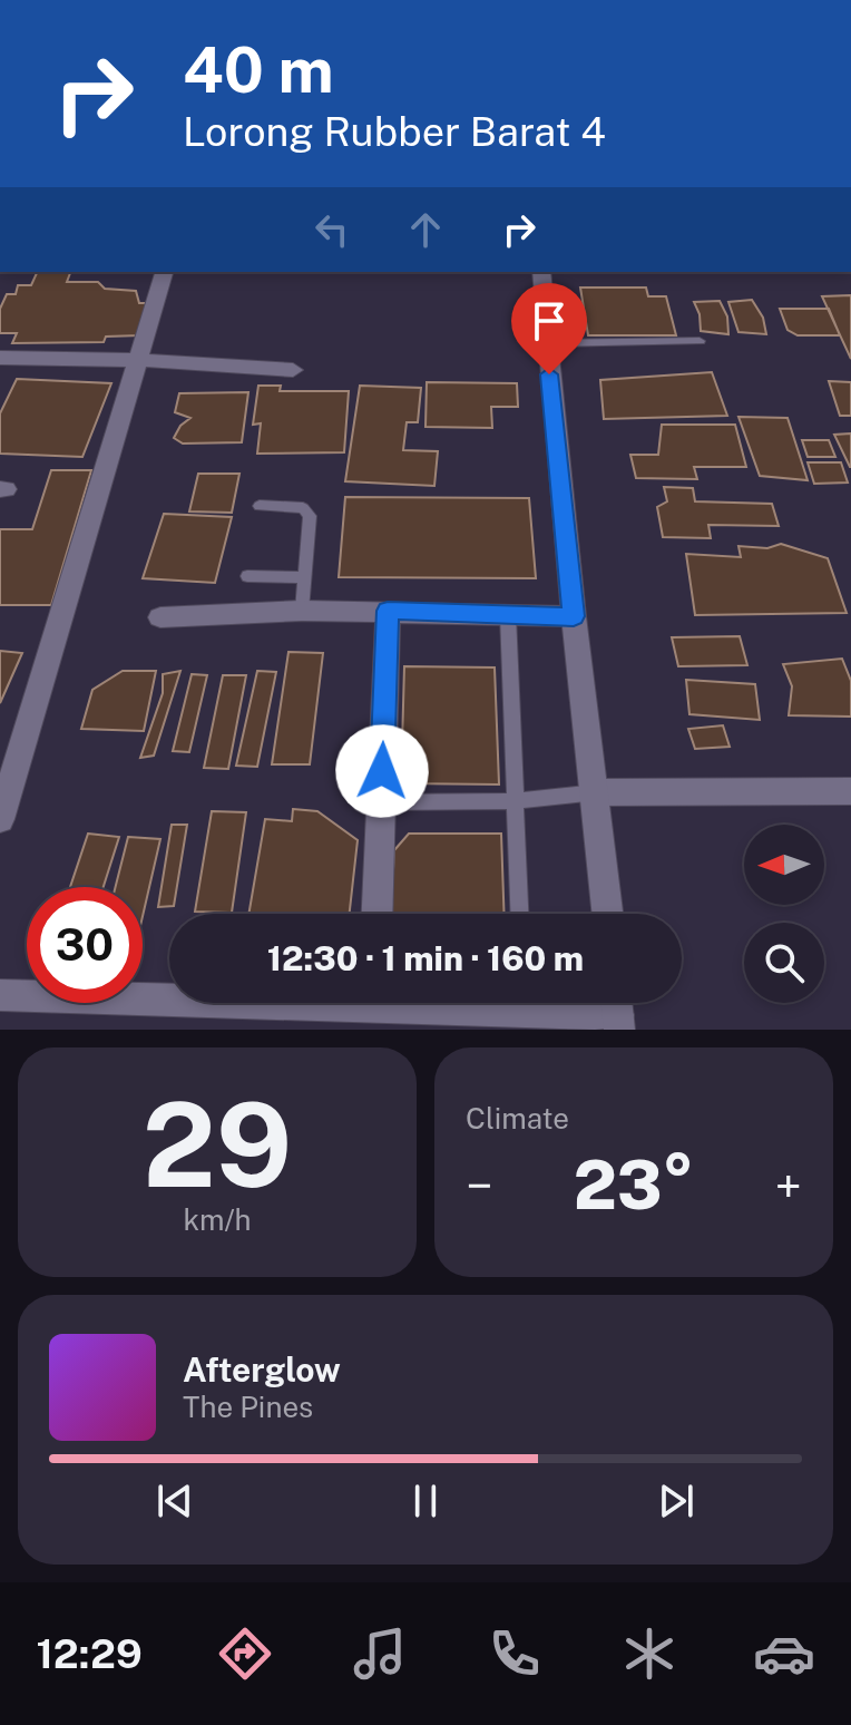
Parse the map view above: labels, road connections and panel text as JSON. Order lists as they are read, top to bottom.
{
  "north": "left",
  "page": {
    "turn": ["40 m", "Lorong Rubber Barat 4"],
    "limit": "30",
    "trip": "12:30 · 1 min · 160 m",
    "tile": [
      ["29", "km/h"],
      "Climate"
    ],
    "heat": ["−", "23°", "+"],
    "song": ["Afterglow", "The Pines"],
    "tabs": "12:29"
  }
}
